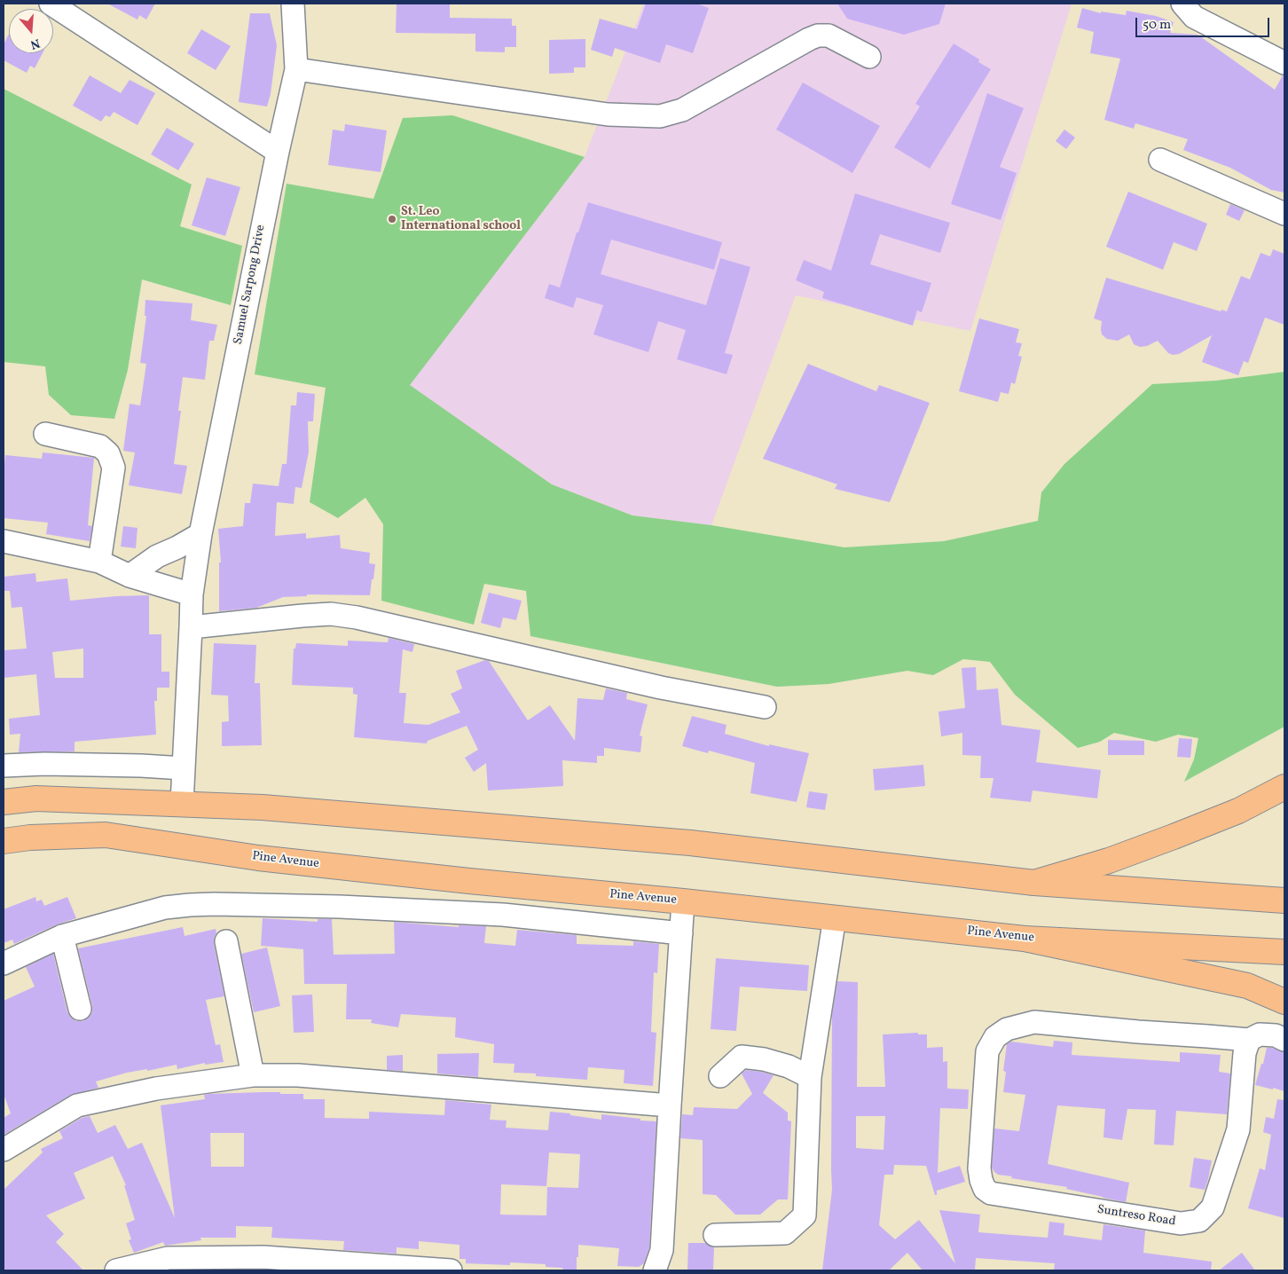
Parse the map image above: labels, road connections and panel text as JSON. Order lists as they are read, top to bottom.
{
  "streets": {
    "main road": ["Pine Avenue"],
    "street": ["Samuel Sarpong Drive", "Suntreso Road"]
  },
  "places": ["St. Leo International school"],
  "scale_bar": "50 m",
  "north": "bottom"
}
